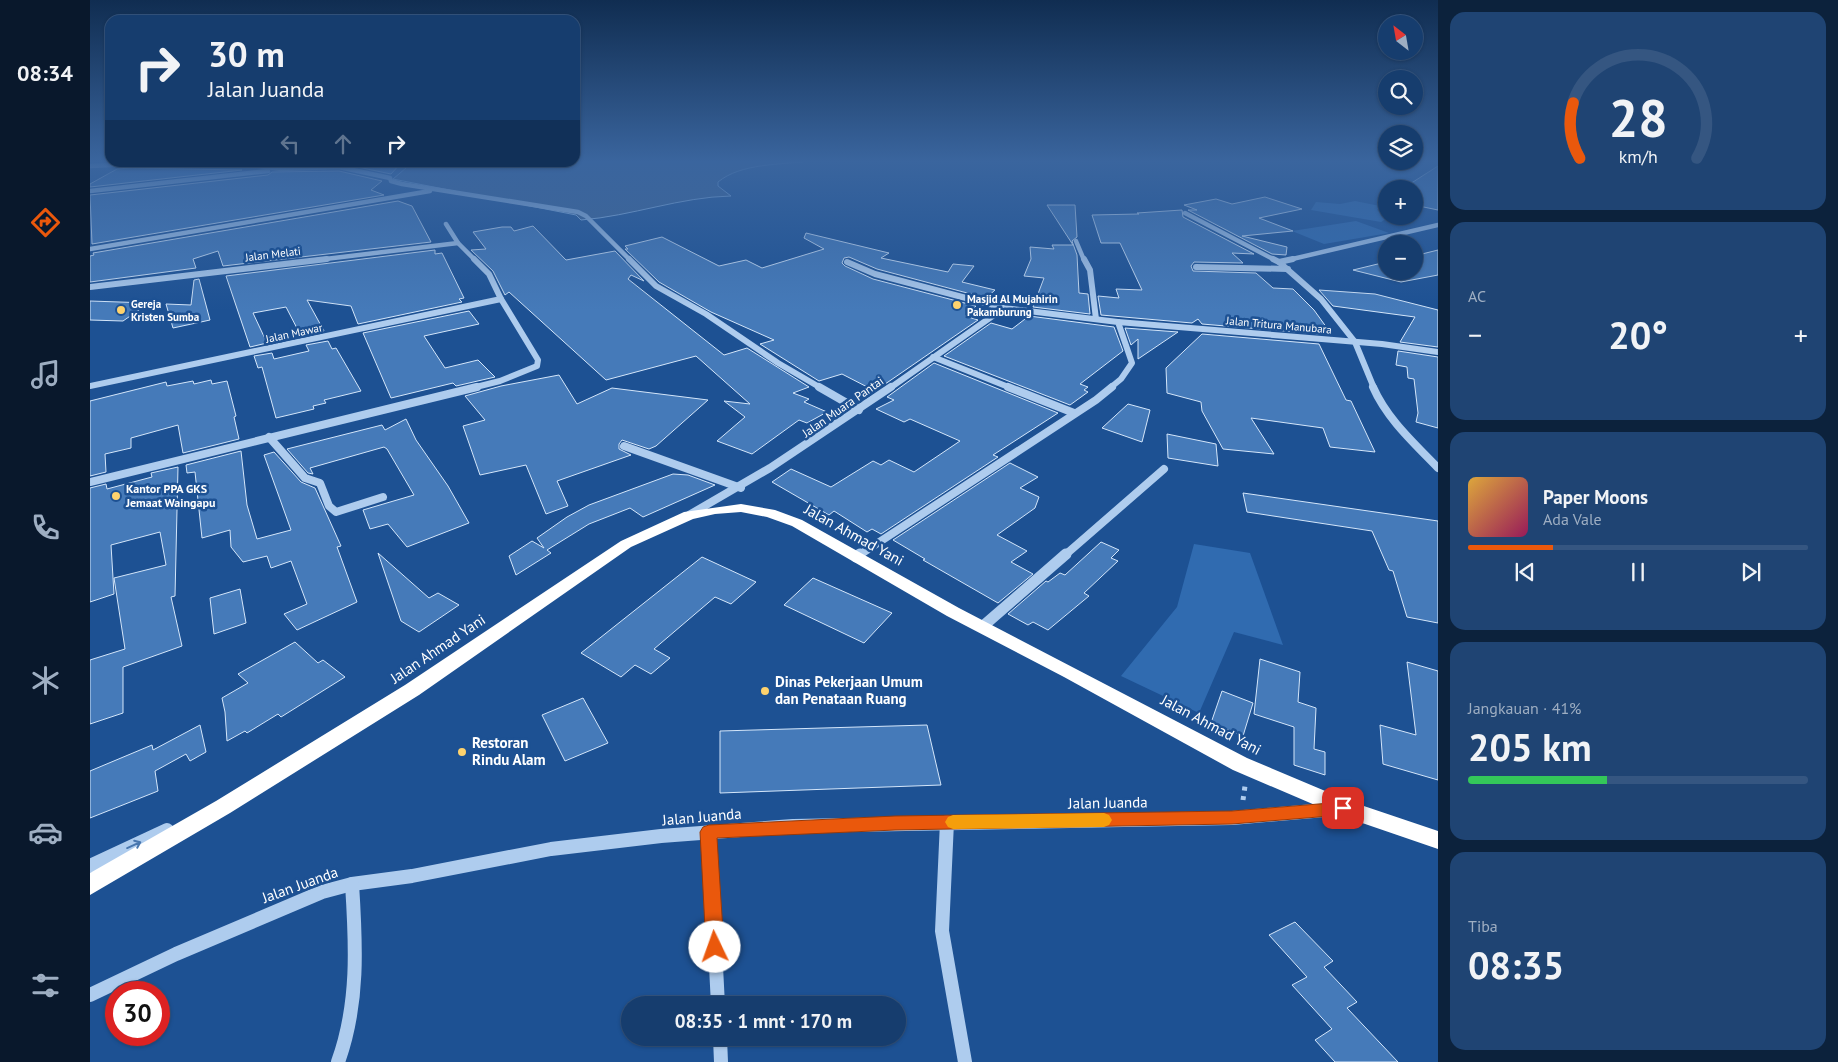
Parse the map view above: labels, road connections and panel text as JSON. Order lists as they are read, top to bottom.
{
  "streets": {
    "highway": ["Jalan Ahmad Yani"],
    "street": [
      "Jalan Melati",
      "Jalan Tritura Manubara",
      "Jalan Mawar",
      "Jalan Muara Pantai",
      "Jalan Juanda"
    ]
  },
  "crossings": [
    ["Jalan Muara Pantai", "Jalan Ahmad Yani"],
    ["Jalan Ahmad Yani", "Jalan Juanda"]
  ],
  "places": [
    "Masjid Al Mujahirin Pakamburung",
    "Gereja Kristen Sumba",
    "Kantor PPA GKS Jemaat Waingapu",
    "Dinas Pekerjaan Umum dan Penataan Ruang",
    "Restoran Rindu Alam"
  ],
  "north": "top left",
  "page": {
    "tabs": "08:34",
    "map_buttons": ["+", "−"],
    "turn": ["30 m", "Jalan Juanda"],
    "tile": [
      "AC",
      ["Jangkauan · 41%", "205 km"],
      ["Tiba", "08:35"]
    ],
    "heat": ["−", "20°", "+"],
    "song": ["Paper Moons", "Ada Vale"],
    "limit": "30",
    "trip": "08:35 · 1 mnt · 170 m",
    "gauge": ["28", "km/h"]
  }
}
